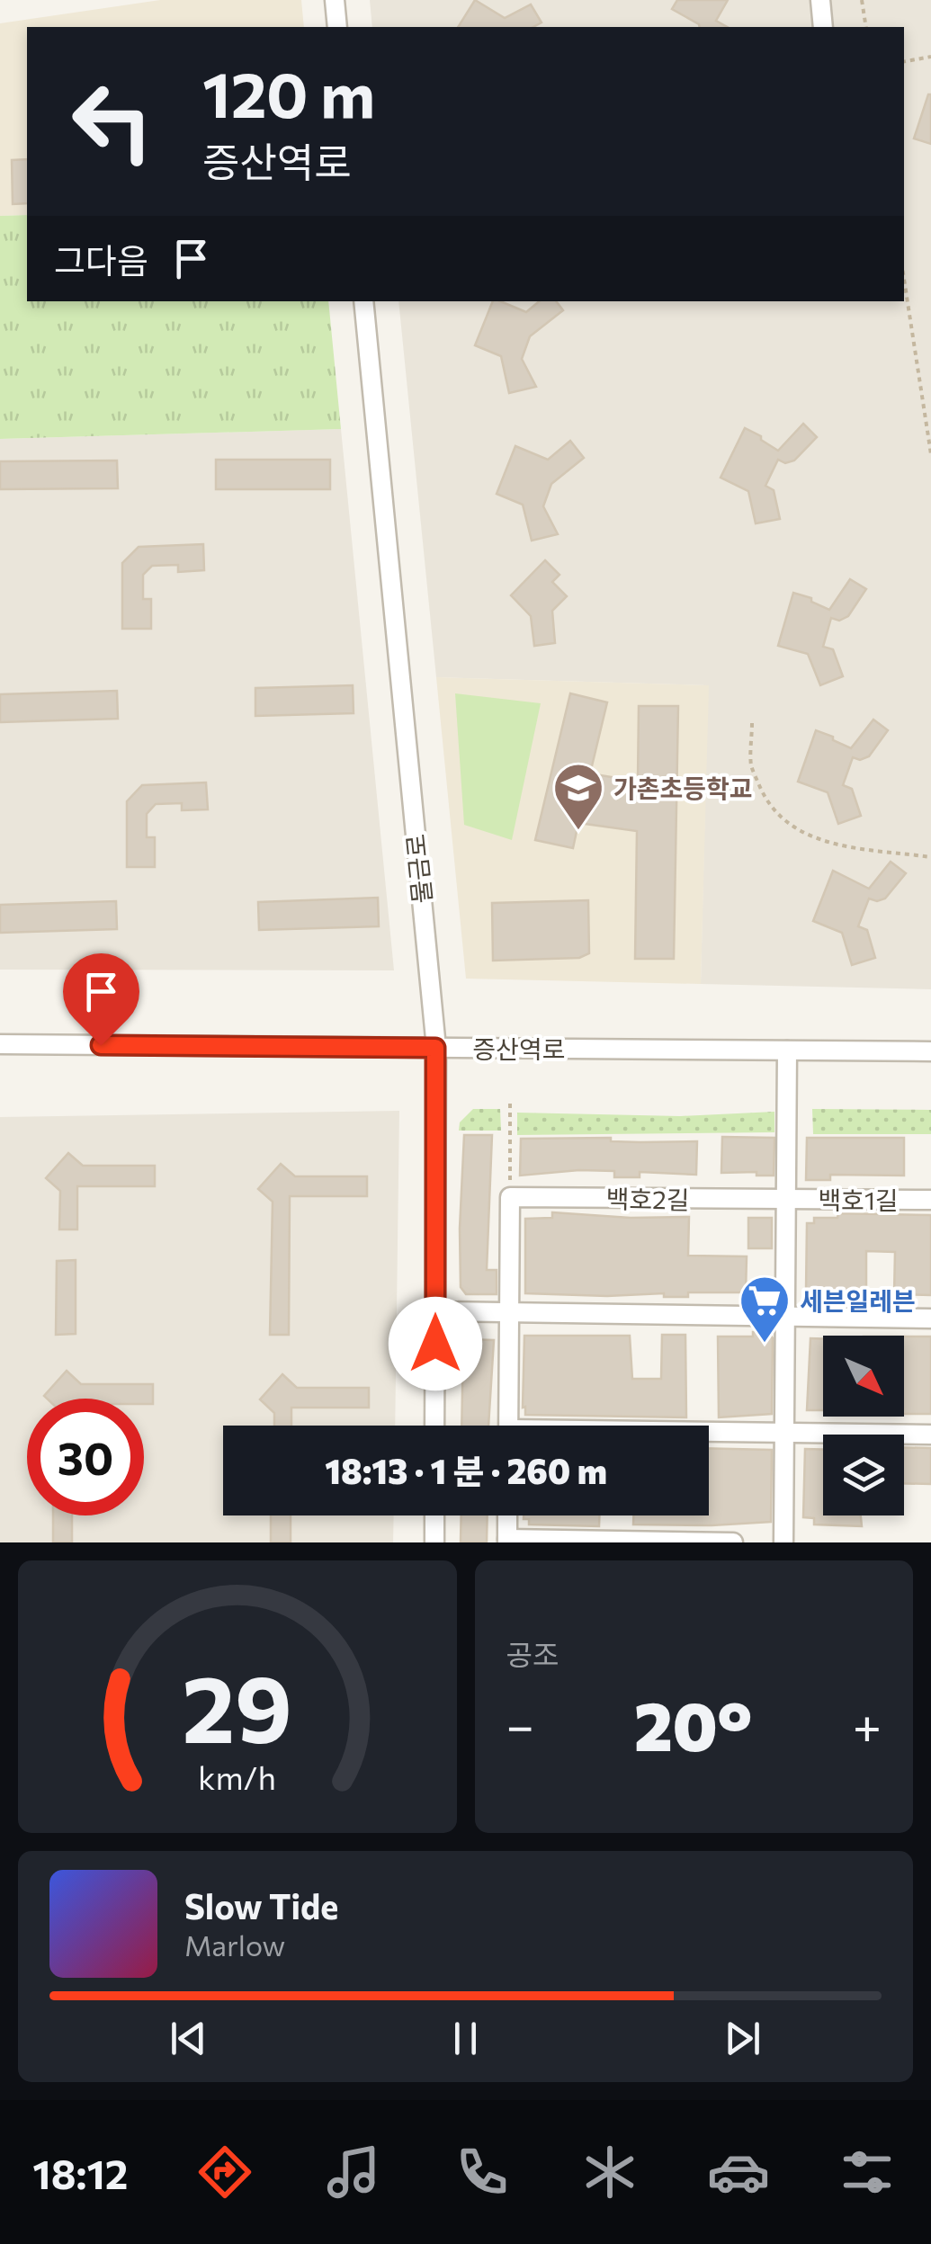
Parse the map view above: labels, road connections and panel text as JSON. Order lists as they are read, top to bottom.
{
  "streets": {
    "street": [
      "물금로",
      "증산역로",
      "백호2길",
      "백호1길"
    ]
  },
  "crossings": [
    ["물금로", "증산역로"],
    ["백호2길", "백호1길"]
  ],
  "places": {
    "school or university": ["가촌초등학교"],
    "supermarket": ["세븐일레븐"]
  },
  "north": "bottom right",
  "page": {
    "turn": ["120 m", "증산역로"],
    "then": "그다음",
    "limit": "30",
    "trip": "18:13 · 1 분 · 260 m",
    "tile": "공조",
    "heat": ["−", "20°", "+"],
    "song": ["Slow Tide", "Marlow"],
    "tabs": "18:12",
    "gauge": ["29", "km/h"]
  }
}
